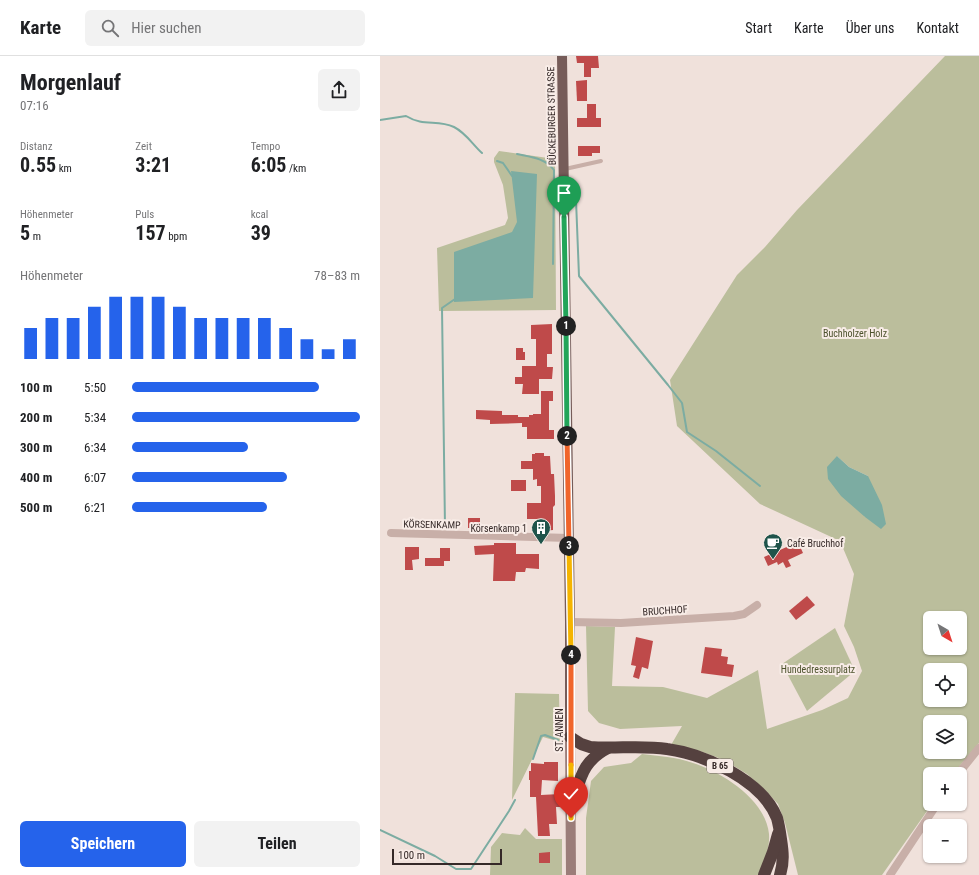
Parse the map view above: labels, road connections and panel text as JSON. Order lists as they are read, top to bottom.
{
  "streets": {
    "highway": ["B 65"],
    "main road": ["BÜCKEBURGER STRASSE", "ST. ANNEN"],
    "street": ["KÖRSENKAMP", "BRUCHHOF"]
  },
  "crossings": [
    ["BÜCKEBURGER STRASSE", "KÖRSENKAMP"],
    ["BÜCKEBURGER STRASSE", "ST. ANNEN"],
    ["BRUCHHOF", "ST. ANNEN"],
    ["ST. ANNEN", "B 65"]
  ],
  "parks": ["Buchholzer Holz", "Hundedressurplatz"],
  "places": {
    "building": ["Körsenkamp 1"],
    "cafe": ["Café Bruchhof"]
  },
  "scale_bar": "100 m",
  "north": "bottom right",
  "page": {
    "header": "Karte",
    "search": "Hier suchen",
    "nav": [
      "Start",
      "Karte",
      "Über uns",
      "Kontakt"
    ],
    "heading": ["Morgenlauf", "07:16"],
    "stats": [
      ["Distanz", "0.55 km"],
      ["Zeit", "3:21"],
      ["Tempo", "6:05 /km"],
      ["Höhenmeter", "5 m"],
      ["Puls", "157 bpm"],
      ["kcal", "39"]
    ],
    "chart": ["Höhenmeter", "78–83 m"],
    "pins": [
      "1",
      "2",
      "3",
      "4"
    ],
    "list": [
      {
        "name": "100 m",
        "note": "5:50"
      },
      {
        "name": "200 m",
        "note": "5:34"
      },
      {
        "name": "300 m",
        "note": "6:34"
      },
      {
        "name": "400 m",
        "note": "6:07"
      },
      {
        "name": "500 m",
        "note": "6:21"
      }
    ],
    "map_buttons": ["+", "−"],
    "buttons": ["Speichern", "Teilen"],
    "scale": "100 m"
  }
}
